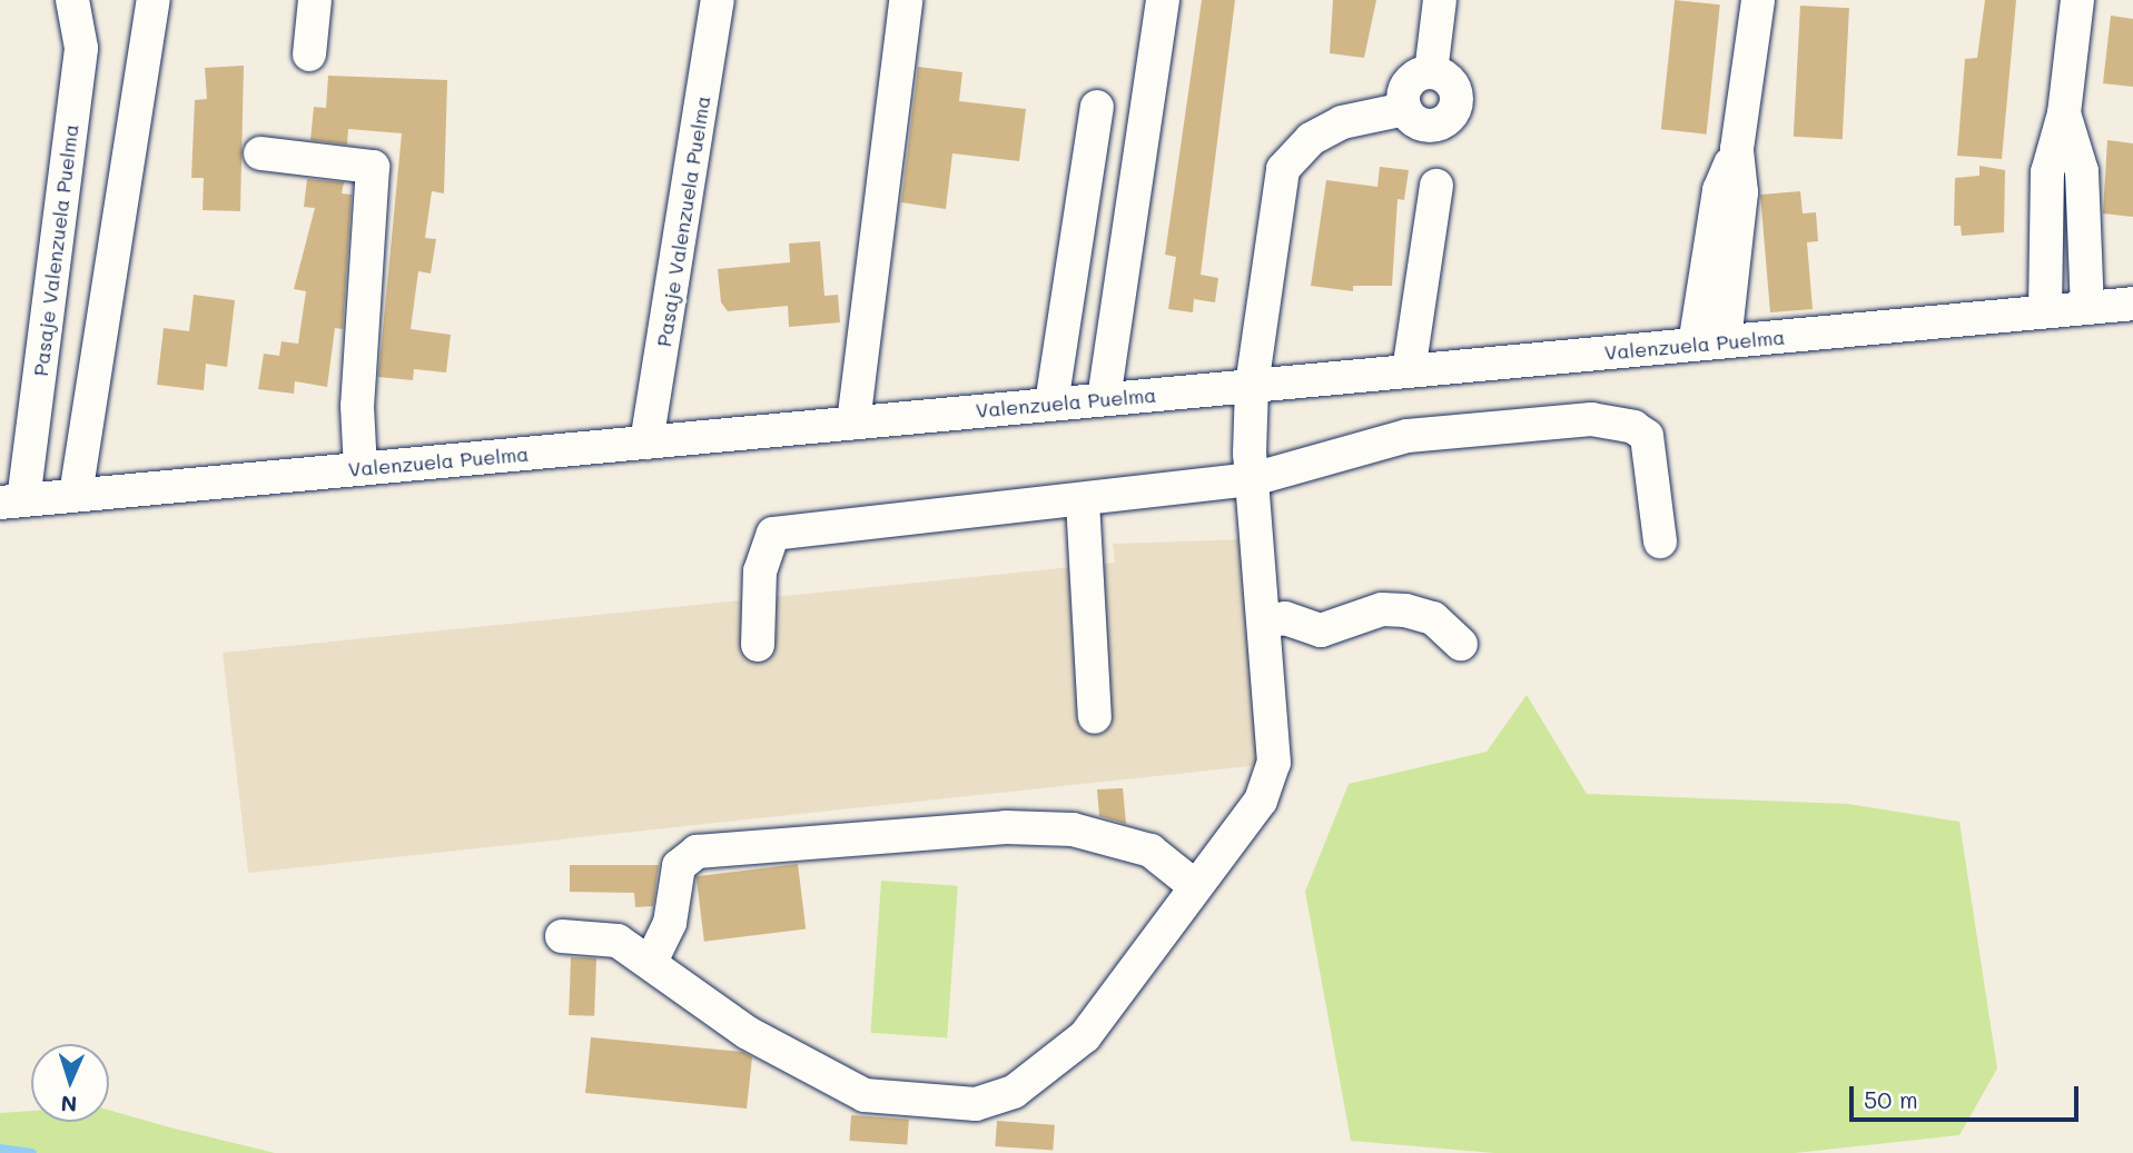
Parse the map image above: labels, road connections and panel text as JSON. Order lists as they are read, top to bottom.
{
  "streets": {
    "street": ["Pasaje Valenzuela Puelma", "Valenzuela Puelma"]
  },
  "crossings": [
    ["Pasaje Valenzuela Puelma", "Valenzuela Puelma"]
  ],
  "scale_bar": "50 m",
  "north": "bottom"
}
